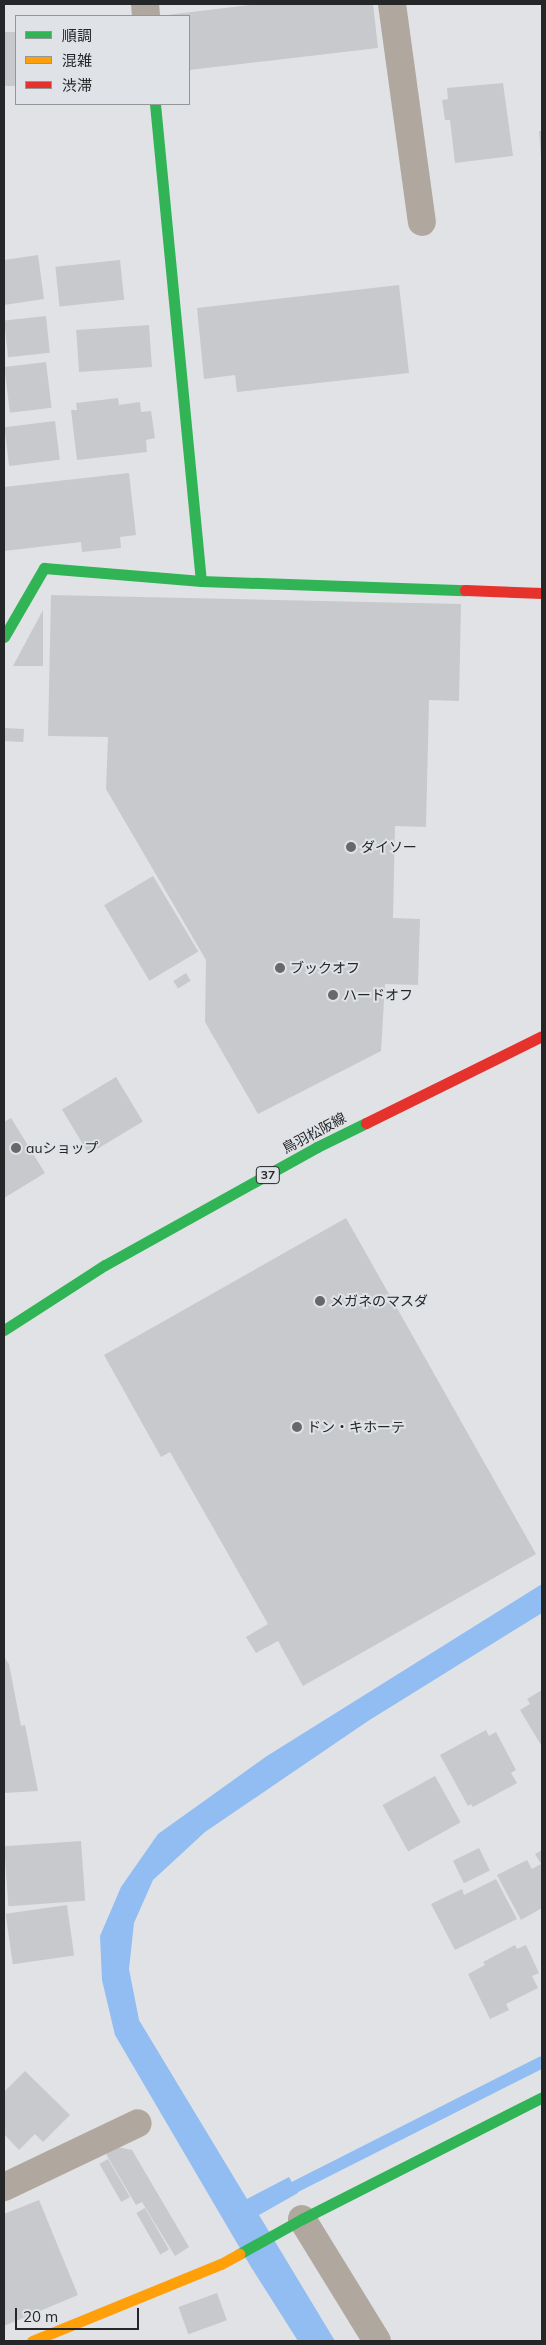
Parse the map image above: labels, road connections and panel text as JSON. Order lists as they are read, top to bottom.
{
  "streets": {
    "street": ["鳥羽松阪線", "37"]
  },
  "places": [
    "ダイソー",
    "ブックオフ",
    "ハードオフ",
    "auショップ",
    "メガネのマスダ",
    "ドン・キホーテ"
  ],
  "legend": ["順調", "混雑", "渋滞"],
  "scale_bar": "20 m"
}
